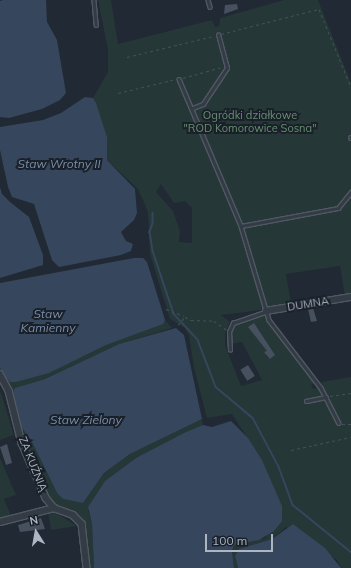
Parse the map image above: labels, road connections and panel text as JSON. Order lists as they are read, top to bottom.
{
  "streets": {
    "street": ["DUMNA", "ZA KUŹNIĄ"]
  },
  "water": ["Staw Wrotny II", "Staw Kamienny", "Staw Zielony"],
  "parks": ["Ogródki działkowe \"ROD Komorowice Sosna\""],
  "scale_bar": "100 m",
  "north": "top"
}
